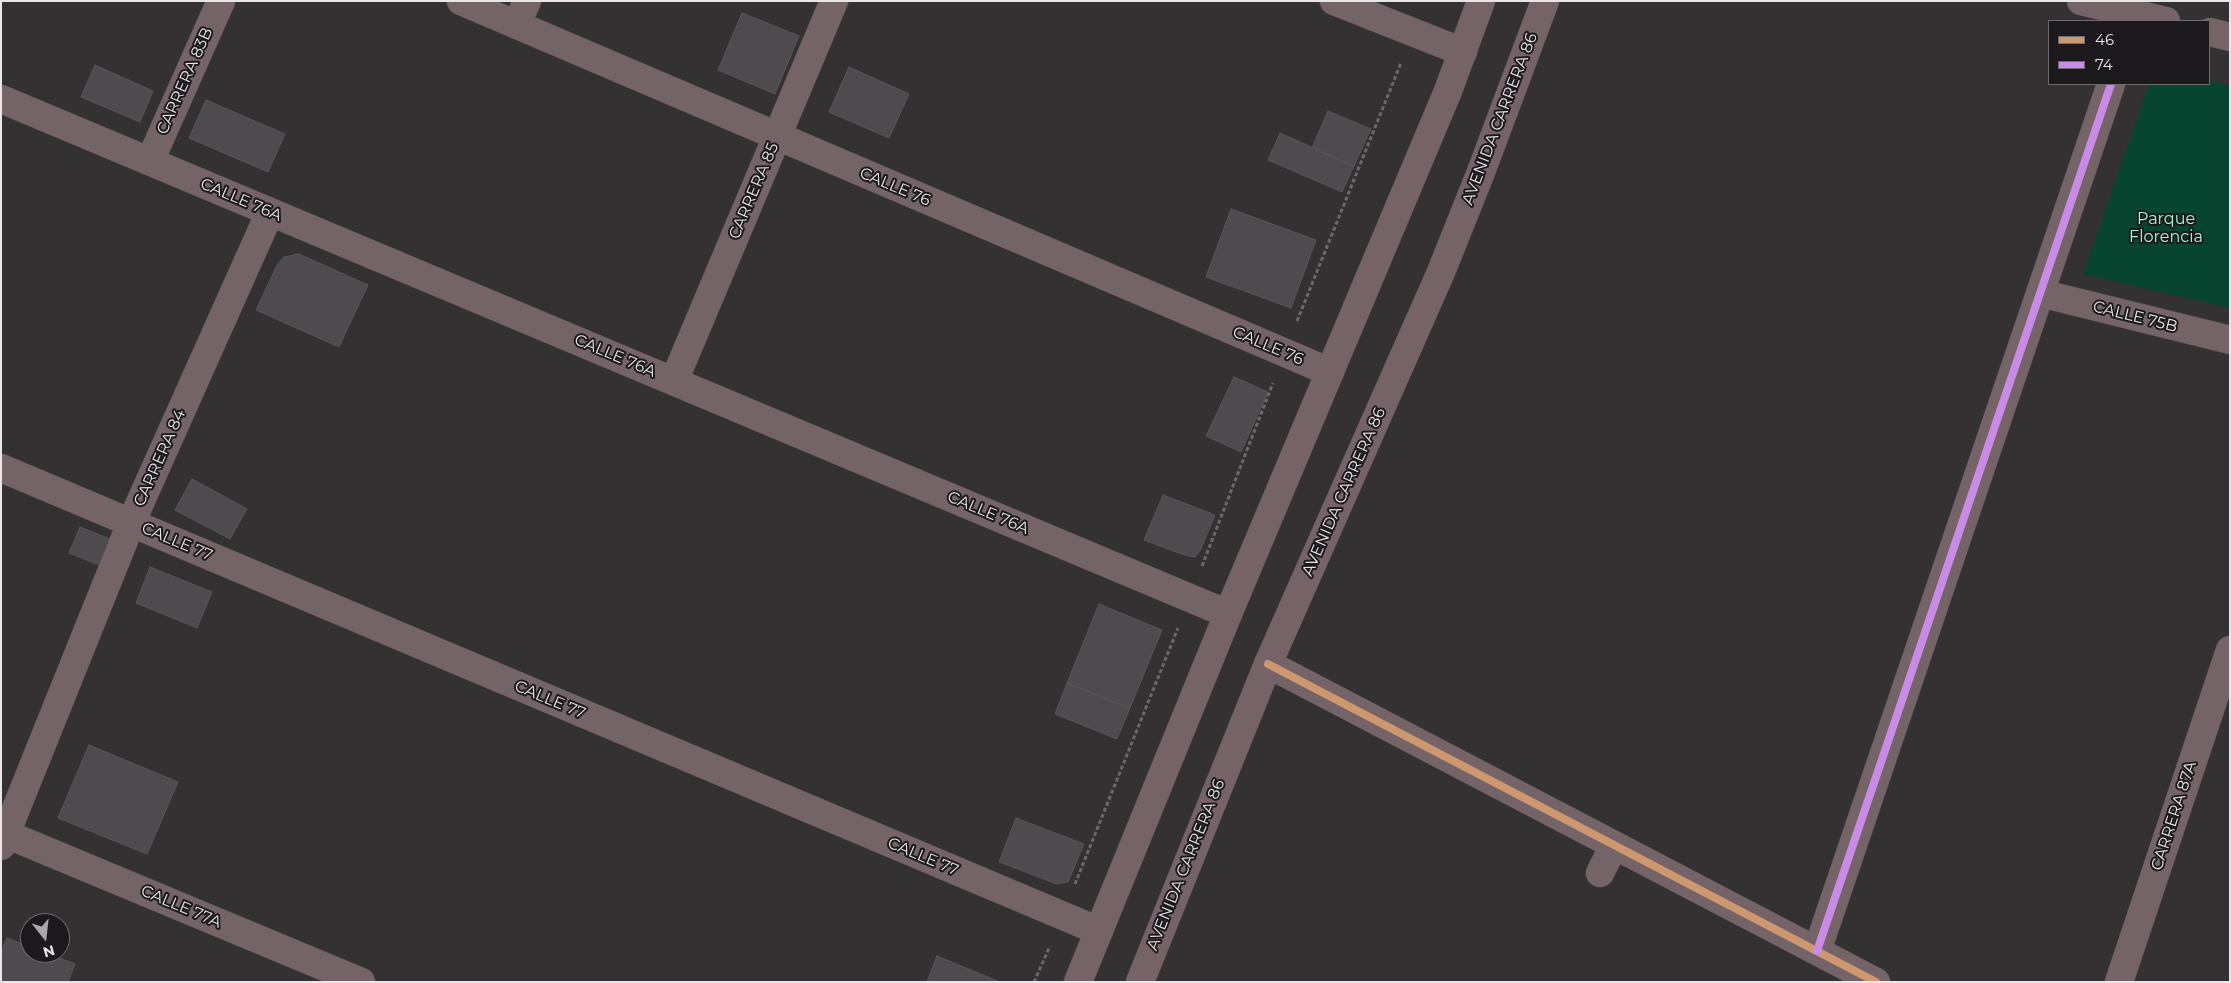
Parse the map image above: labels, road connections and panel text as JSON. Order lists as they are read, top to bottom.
{
  "streets": {
    "main road": ["AVENIDA CARRERA 86"],
    "street": [
      "CARRERA 83B",
      "CALLE 76",
      "CARRERA 85",
      "CALLE 76A",
      "CALLE 75B",
      "CARRERA 84",
      "CALLE 77",
      "CARRERA 87A",
      "CALLE 77A"
    ]
  },
  "crossings": [
    ["CARRERA 83B", "CALLE 76A"],
    ["CALLE 76", "CARRERA 85"],
    ["CARRERA 85", "CALLE 76A"],
    ["CALLE 76A", "CARRERA 84"],
    ["CARRERA 84", "CALLE 77"],
    ["CARRERA 84", "CALLE 77A"]
  ],
  "parks": ["Parque Florencia"],
  "lines": ["transit line 74", "transit line 46"],
  "legend": ["46", "74"],
  "north": "bottom"
}
